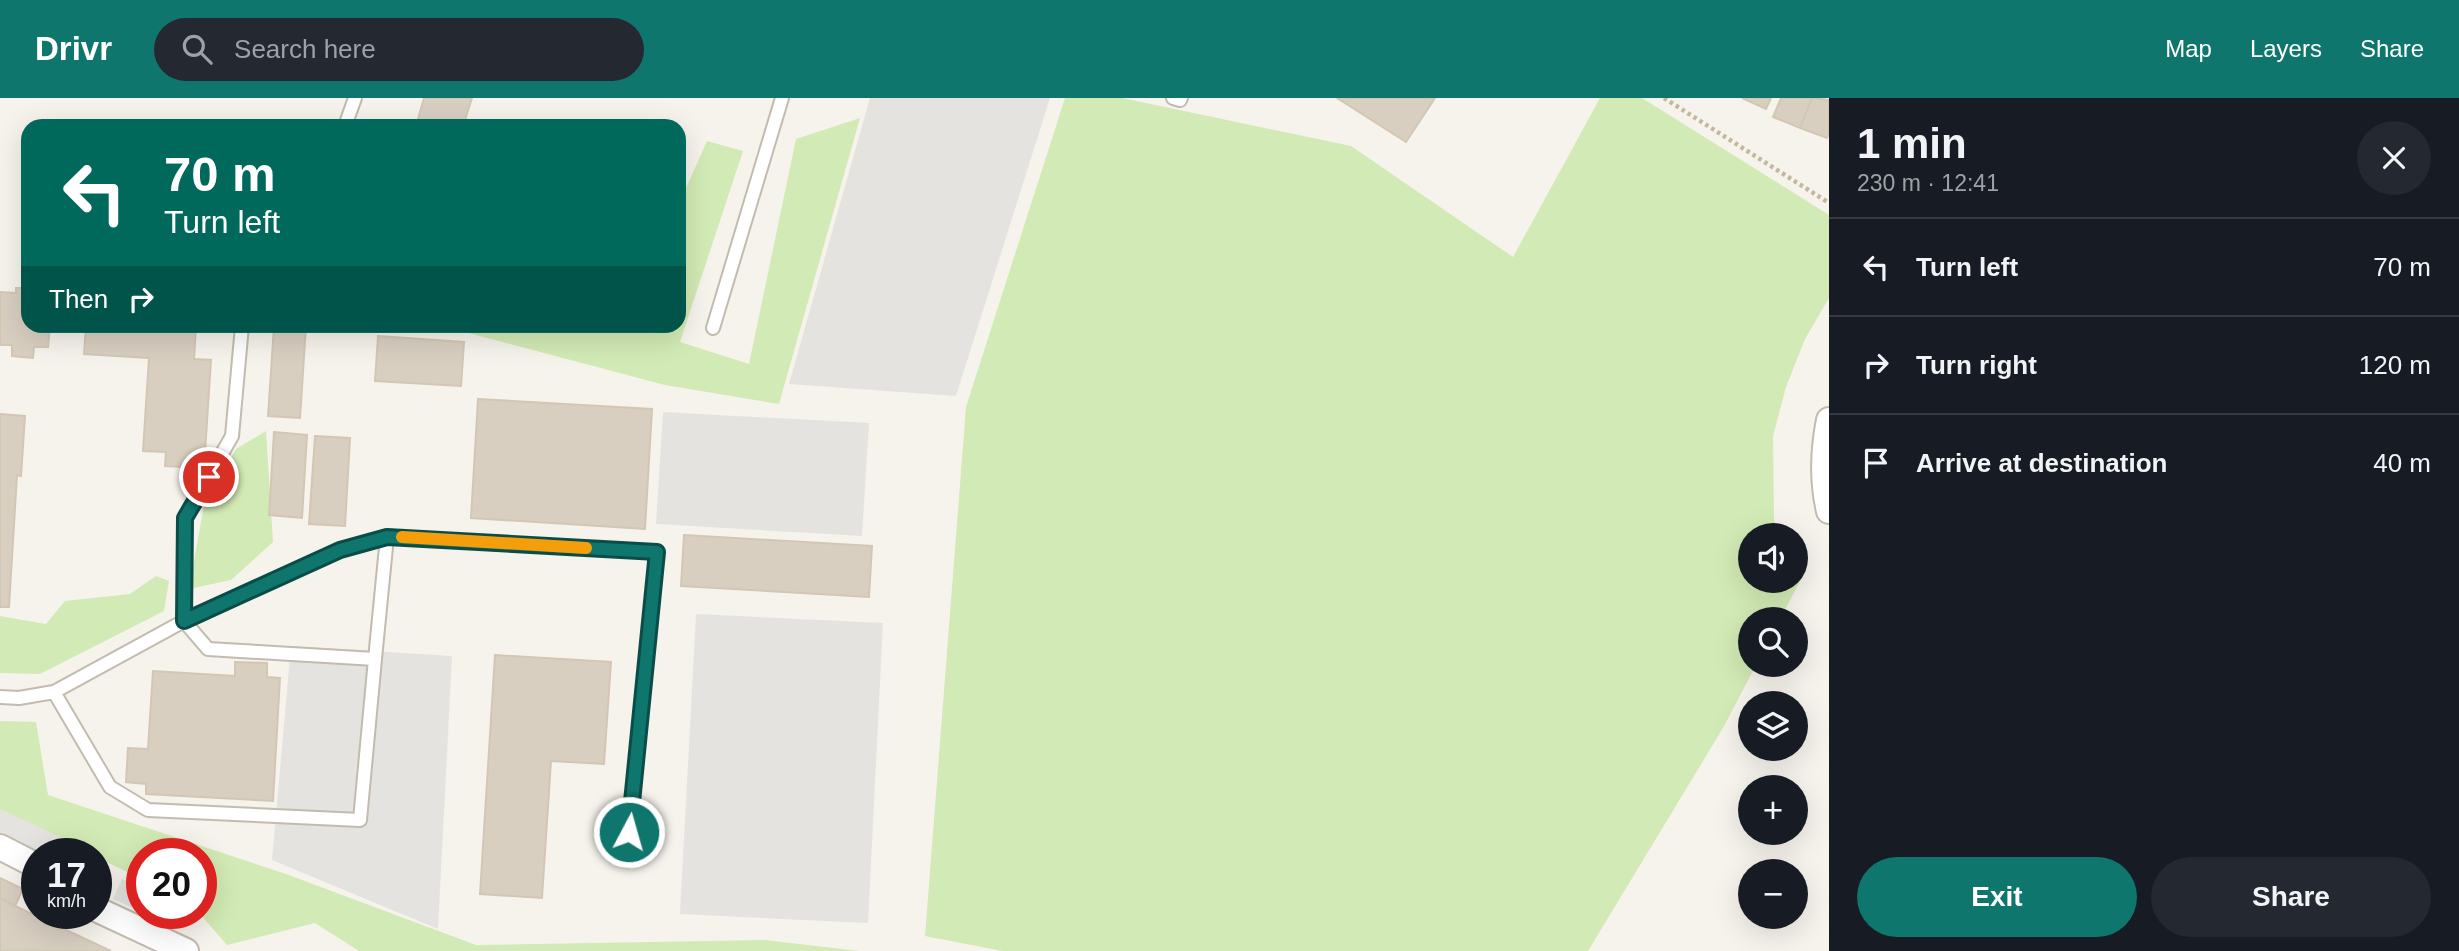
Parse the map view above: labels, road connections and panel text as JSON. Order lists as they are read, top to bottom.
{
  "page": {
    "header": "Drivr",
    "search": "Search here",
    "nav": ["Map", "Layers", "Share"],
    "heading": ["1 min", "230 m · 12:41"],
    "turn": ["70 m", "Turn left"],
    "list": [
      {
        "name": "Turn left",
        "value": "70 m"
      },
      {
        "name": "Turn right",
        "value": "120 m"
      },
      {
        "name": "Arrive at destination",
        "value": "40 m"
      }
    ],
    "then": "Then",
    "map_buttons": ["+", "−"],
    "speed": "17 km/h",
    "limit": "20",
    "buttons": ["Exit", "Share"]
  }
}
